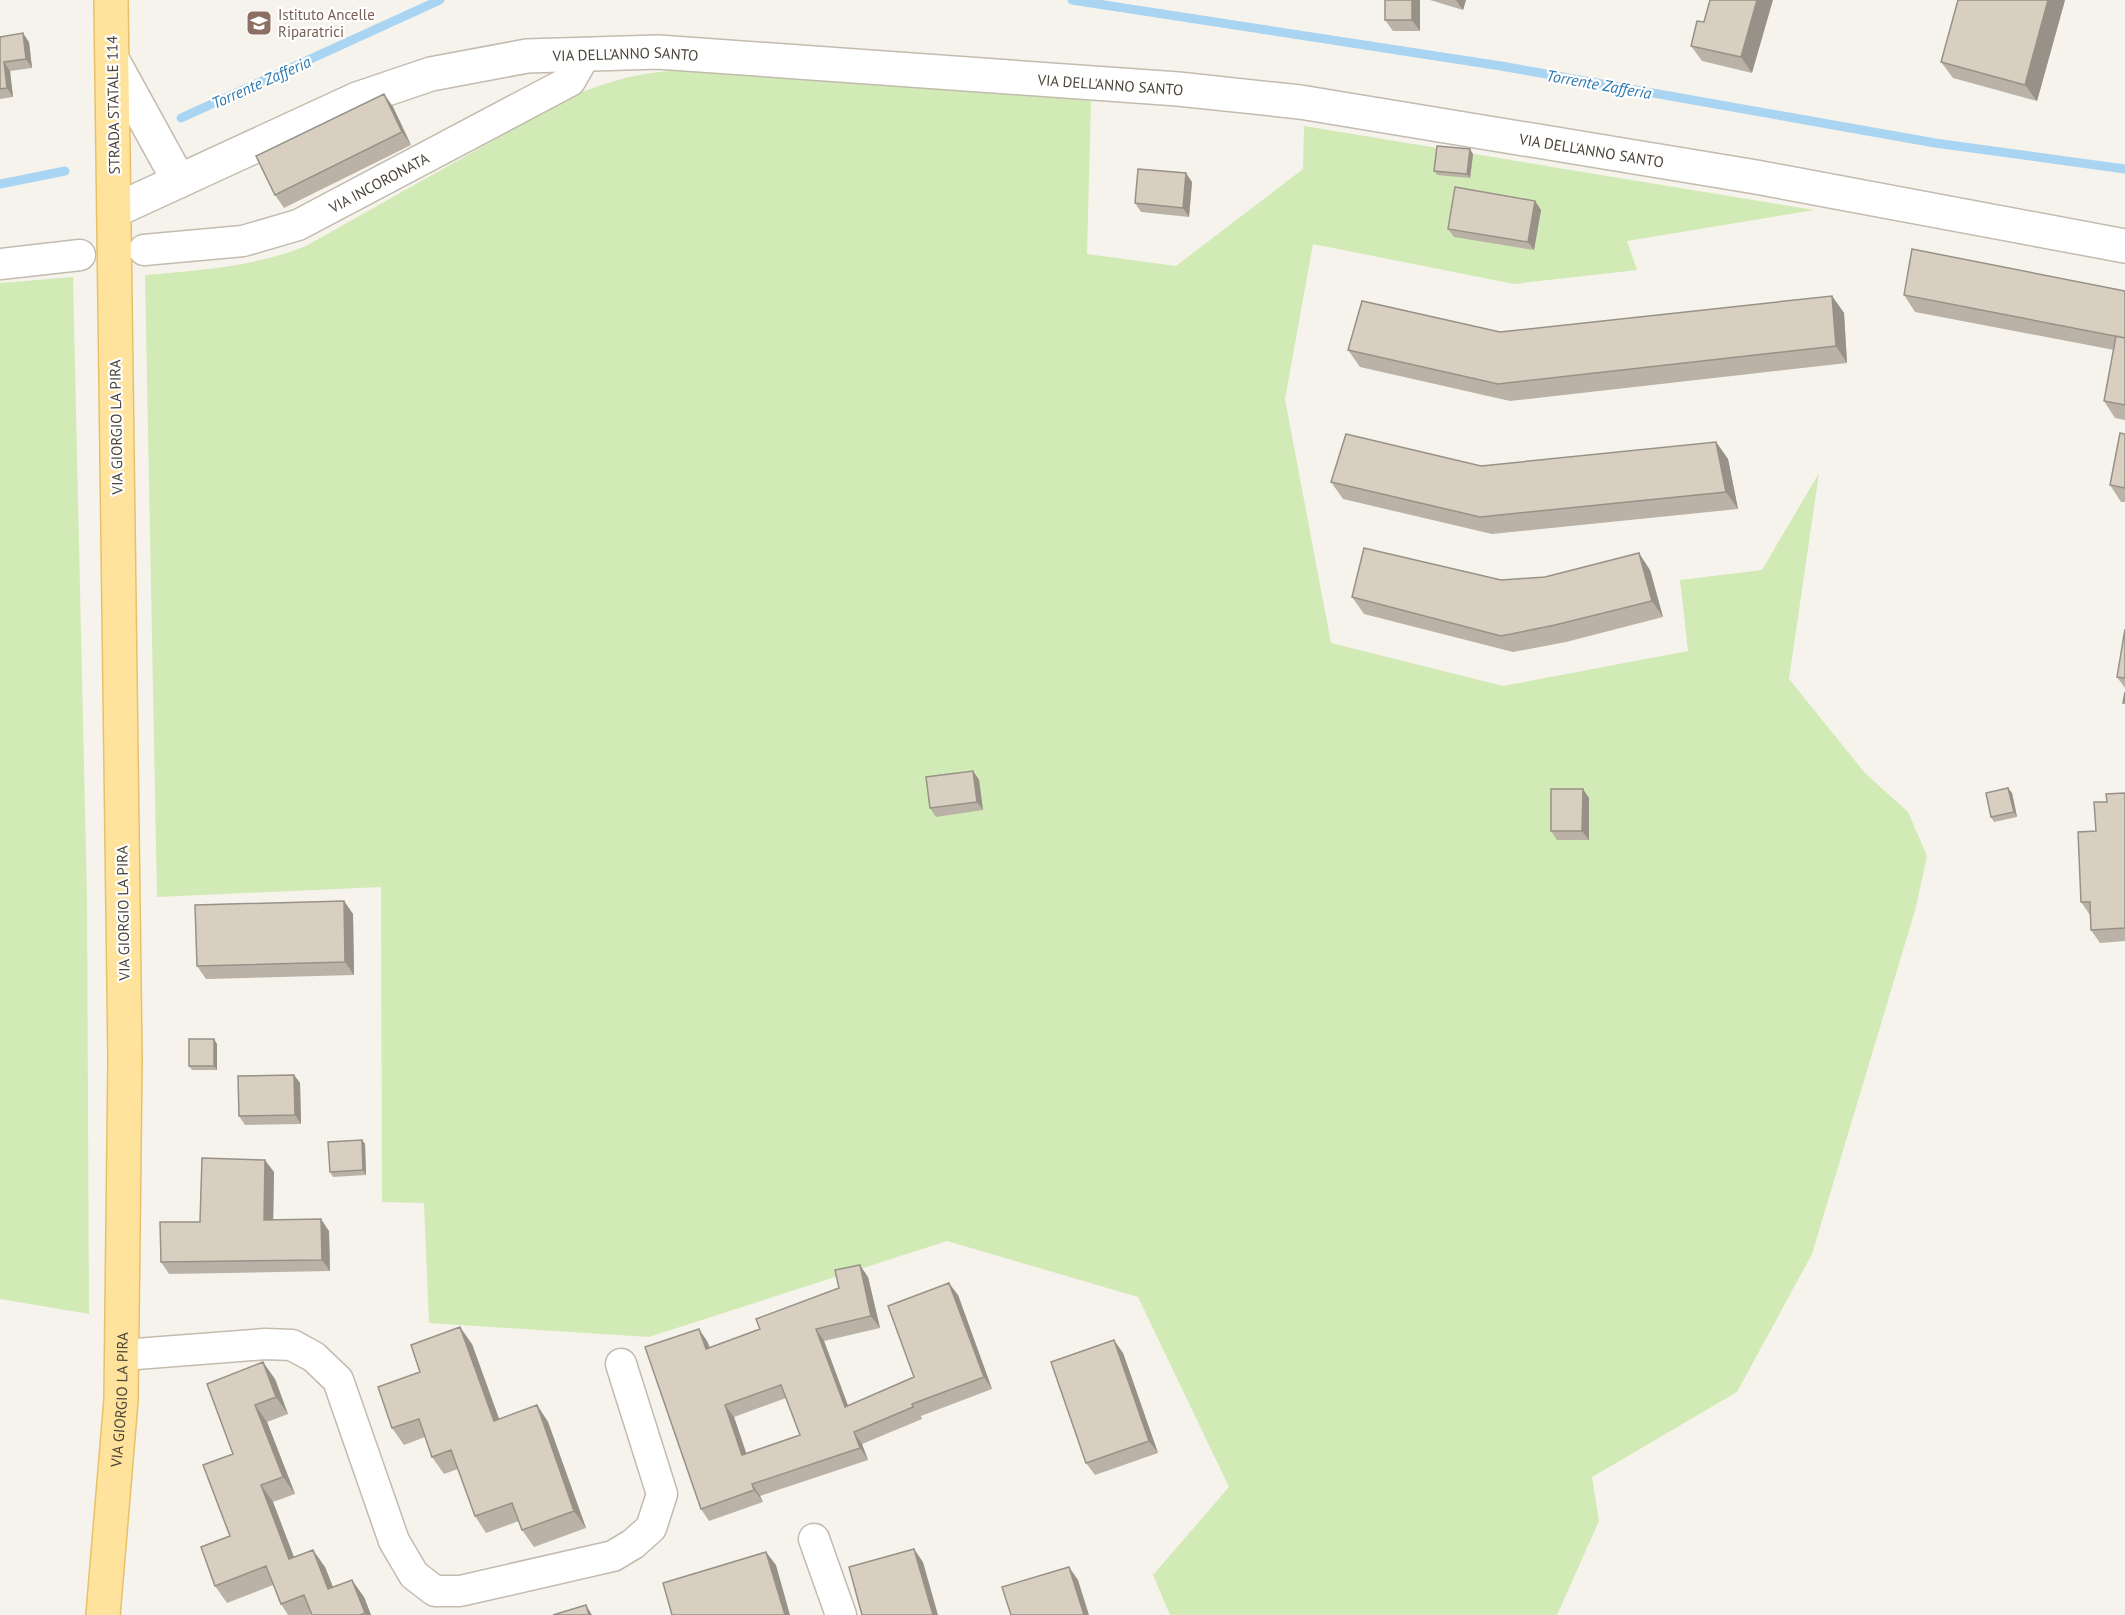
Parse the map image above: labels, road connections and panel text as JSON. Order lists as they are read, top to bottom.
{
  "streets": {
    "main road": ["STRADA STATALE 114", "VIA GIORGIO LA PIRA"],
    "street": ["VIA DELL'ANNO SANTO", "VIA INCORONATA"]
  },
  "crossings": [
    ["VIA DELL'ANNO SANTO", "STRADA STATALE 114"],
    ["VIA DELL'ANNO SANTO", "VIA INCORONATA"],
    ["VIA DELL'ANNO SANTO", "VIA GIORGIO LA PIRA"],
    ["STRADA STATALE 114", "VIA GIORGIO LA PIRA"]
  ],
  "water": ["Torrente Zafferia"],
  "places": {
    "school or university": ["Istituto Ancelle Riparatrici"]
  }
}
